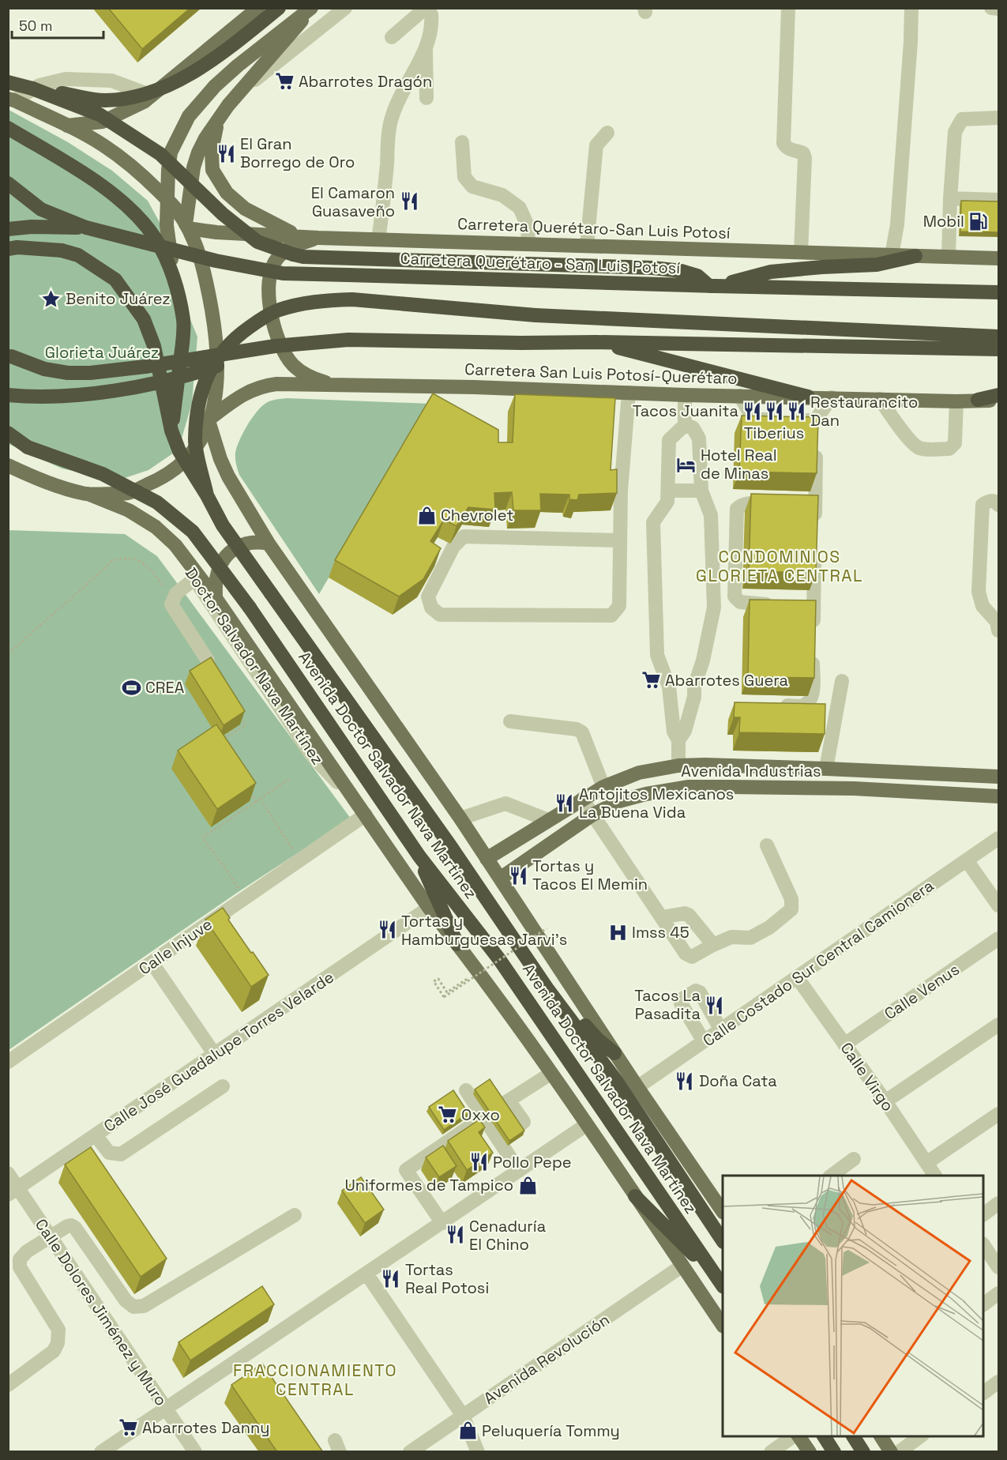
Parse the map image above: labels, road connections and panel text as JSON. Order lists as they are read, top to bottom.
{
  "streets": {
    "highway": ["Carretera Querétaro - San Luis Potosí", "Avenida Doctor Salvador Nava Martínez"],
    "main road": ["Carretera Querétaro-San Luis Potosí", "Carretera San Luis Potosí-Querétaro", "Avenida Industrias"],
    "street": [
      "Calle Injuve",
      "Calle Costado Sur Central Camionera",
      "Calle Venus",
      "Calle José Guadalupe Torres Velarde",
      "Calle Virgo",
      "Calle Dolores Jiménez y Muro",
      "Avenida Revolución"
    ]
  },
  "crossings": [
    ["Carretera San Luis Potosí-Querétaro", "Avenida Doctor Salvador Nava Martínez"],
    ["Avenida Industrias", "Avenida Doctor Salvador Nava Martínez"],
    ["Avenida Doctor Salvador Nava Martínez", "Calle Costado Sur Central Camionera"],
    ["Calle Costado Sur Central Camionera", "Calle Virgo"],
    ["Calle Venus", "Calle Virgo"],
    ["Calle José Guadalupe Torres Velarde", "Calle Dolores Jiménez y Muro"]
  ],
  "districts": ["CONDOMINIOS GLORIETA CENTRAL", "FRACCIONAMIENTO CENTRAL"],
  "parks": ["Glorieta Juárez"],
  "places": {
    "supermarket": [
      "Abarrotes Dragón",
      "Abarrotes Guera",
      "Oxxo",
      "Abarrotes Danny"
    ],
    "restaurant": [
      "El Gran Borrego de Oro",
      "El Camaron Guasaveño",
      "Tacos Juanita",
      "Tiberius",
      "Restaurancito Dan",
      "Antojitos Mexicanos La Buena Vida",
      "Tortas y Tacos El Memin",
      "Tortas y Hamburguesas Jarvi's",
      "Tacos La Pasadita",
      "Doña Cata",
      "Pollo Pepe",
      "Cenaduría El Chino",
      "Tortas Real Potosi"
    ],
    "fuel station": ["Mobil"],
    "place": ["Benito Juárez"],
    "hotel": ["Hotel Real de Minas"],
    "shop": ["Chevrolet", "Uniformes de Tampico", "Peluquería Tommy"],
    "sports": ["CREA"],
    "hospital": ["Imss 45"]
  },
  "scale_bar": "50 m"
}
